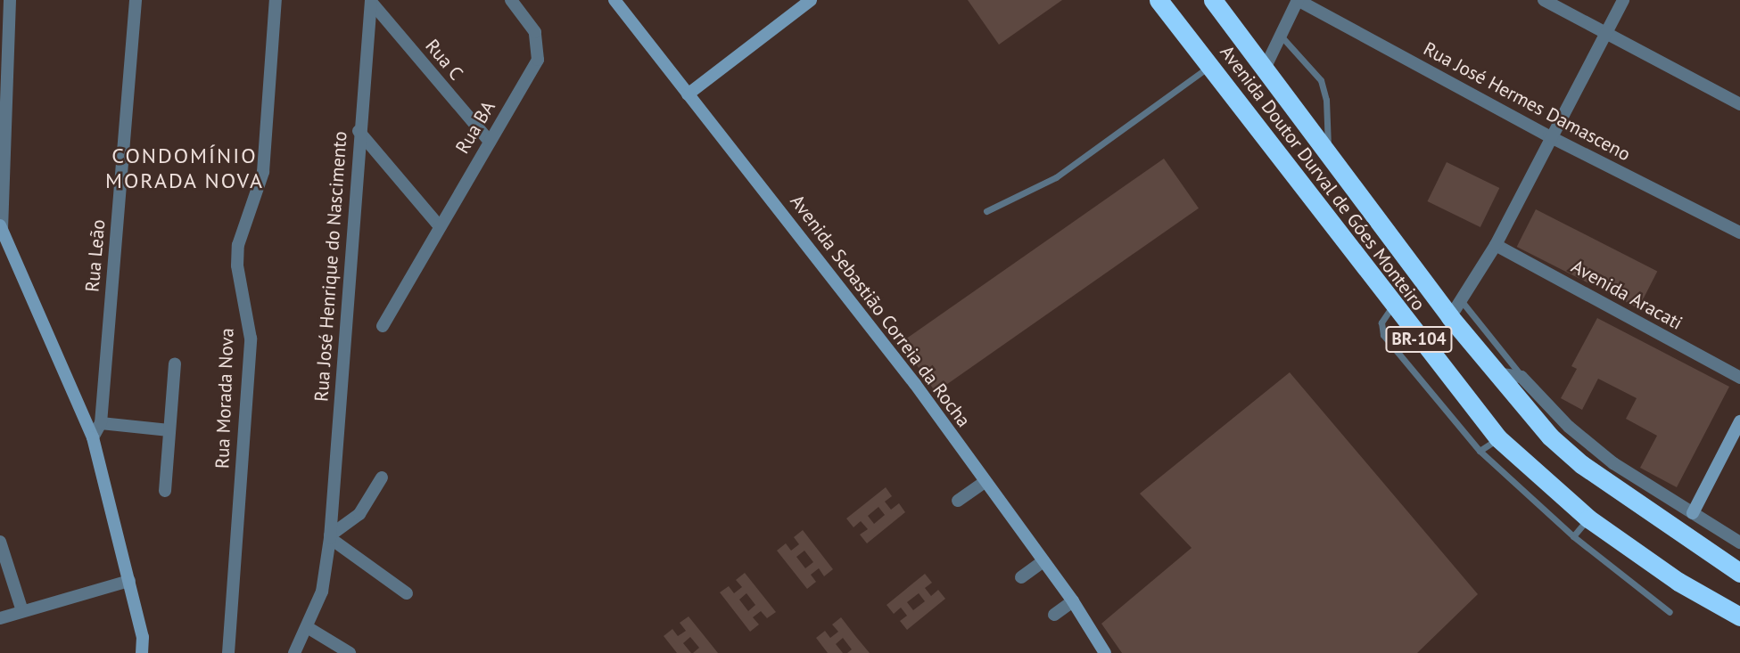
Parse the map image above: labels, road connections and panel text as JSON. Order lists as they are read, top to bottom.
{
  "streets": {
    "highway": ["Avenida Doutor Durval de Góes Monteiro", "BR-104"],
    "street": [
      "Rua C",
      "Rua José Hermes Damasceno",
      "Rua BA",
      "Rua Leão",
      "Rua José Henrique do Nascimento",
      "Avenida Aracati",
      "Avenida Sebastião Correia da Rocha",
      "Rua Morada Nova"
    ]
  },
  "crossings": [
    ["Rua C", "Rua BA"],
    ["Rua C", "Rua José Henrique do Nascimento"]
  ],
  "districts": ["CONDOMÍNIO MORADA NOVA"]
}
